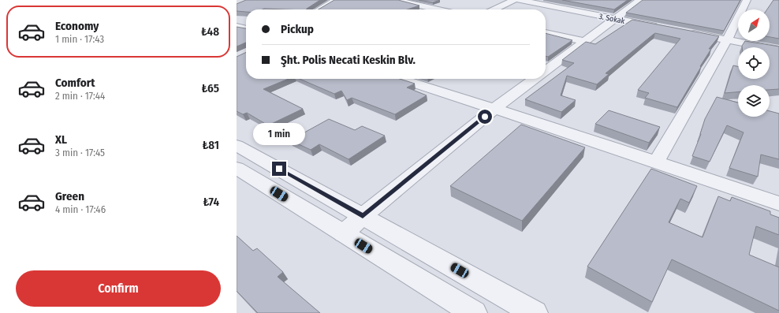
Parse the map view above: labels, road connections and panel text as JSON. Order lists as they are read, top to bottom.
{
  "streets": {
    "street": ["3. Sokak"]
  },
  "north": "top right",
  "page": {
    "list": [
      {
        "name": "Economy",
        "note": "1 min · 17:43",
        "value": "₺48"
      },
      {
        "name": "Comfort",
        "note": "2 min · 17:44",
        "value": "₺65"
      },
      {
        "name": "XL",
        "note": "3 min · 17:45",
        "value": "₺81"
      },
      {
        "name": "Green",
        "note": "4 min · 17:46",
        "value": "₺74"
      }
    ],
    "banner": ["Pickup", "Şht. Polis Necati Keskin Blv."],
    "bubble": "1 min",
    "buttons": "Confirm"
  }
}
